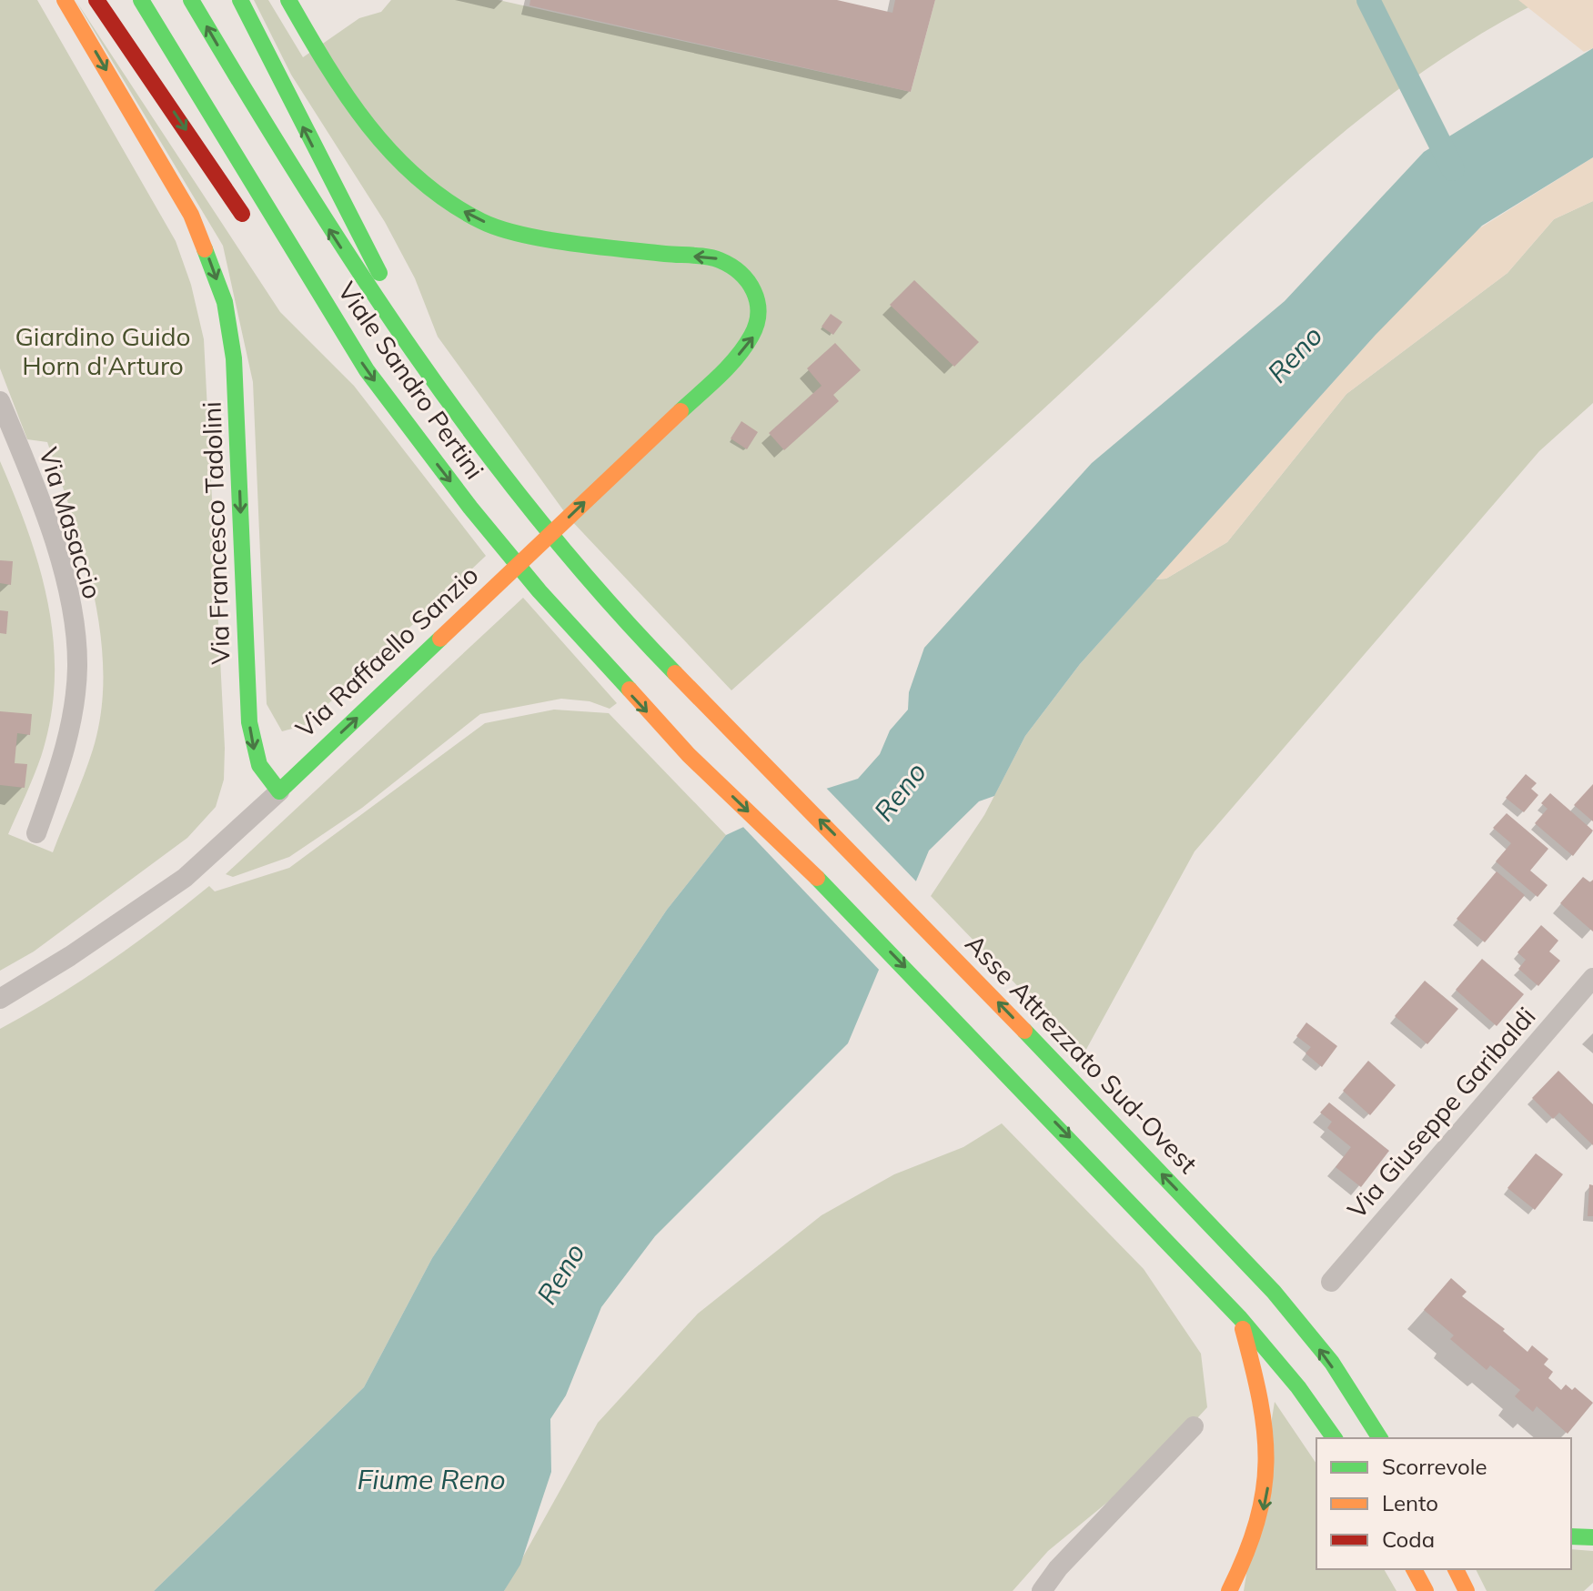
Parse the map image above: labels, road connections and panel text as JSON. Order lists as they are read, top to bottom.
{
  "streets": {
    "main road": [
      "Viale Sandro Pertini",
      "Via Francesco Tadolini",
      "Via Raffaello Sanzio",
      "Asse Attrezzato Sud-Ovest"
    ],
    "street": ["Via Masaccio", "Via Giuseppe Garibaldi"]
  },
  "crossings": [
    ["Viale Sandro Pertini", "Asse Attrezzato Sud-Ovest"],
    ["Via Francesco Tadolini", "Via Raffaello Sanzio"]
  ],
  "one_way": ["Asse Attrezzato Sud-Ovest"],
  "water": ["Reno", "Fiume Reno"],
  "parks": ["Giardino Guido Horn d'Arturo"],
  "legend": ["Scorrevole", "Lento", "Coda"]
}
